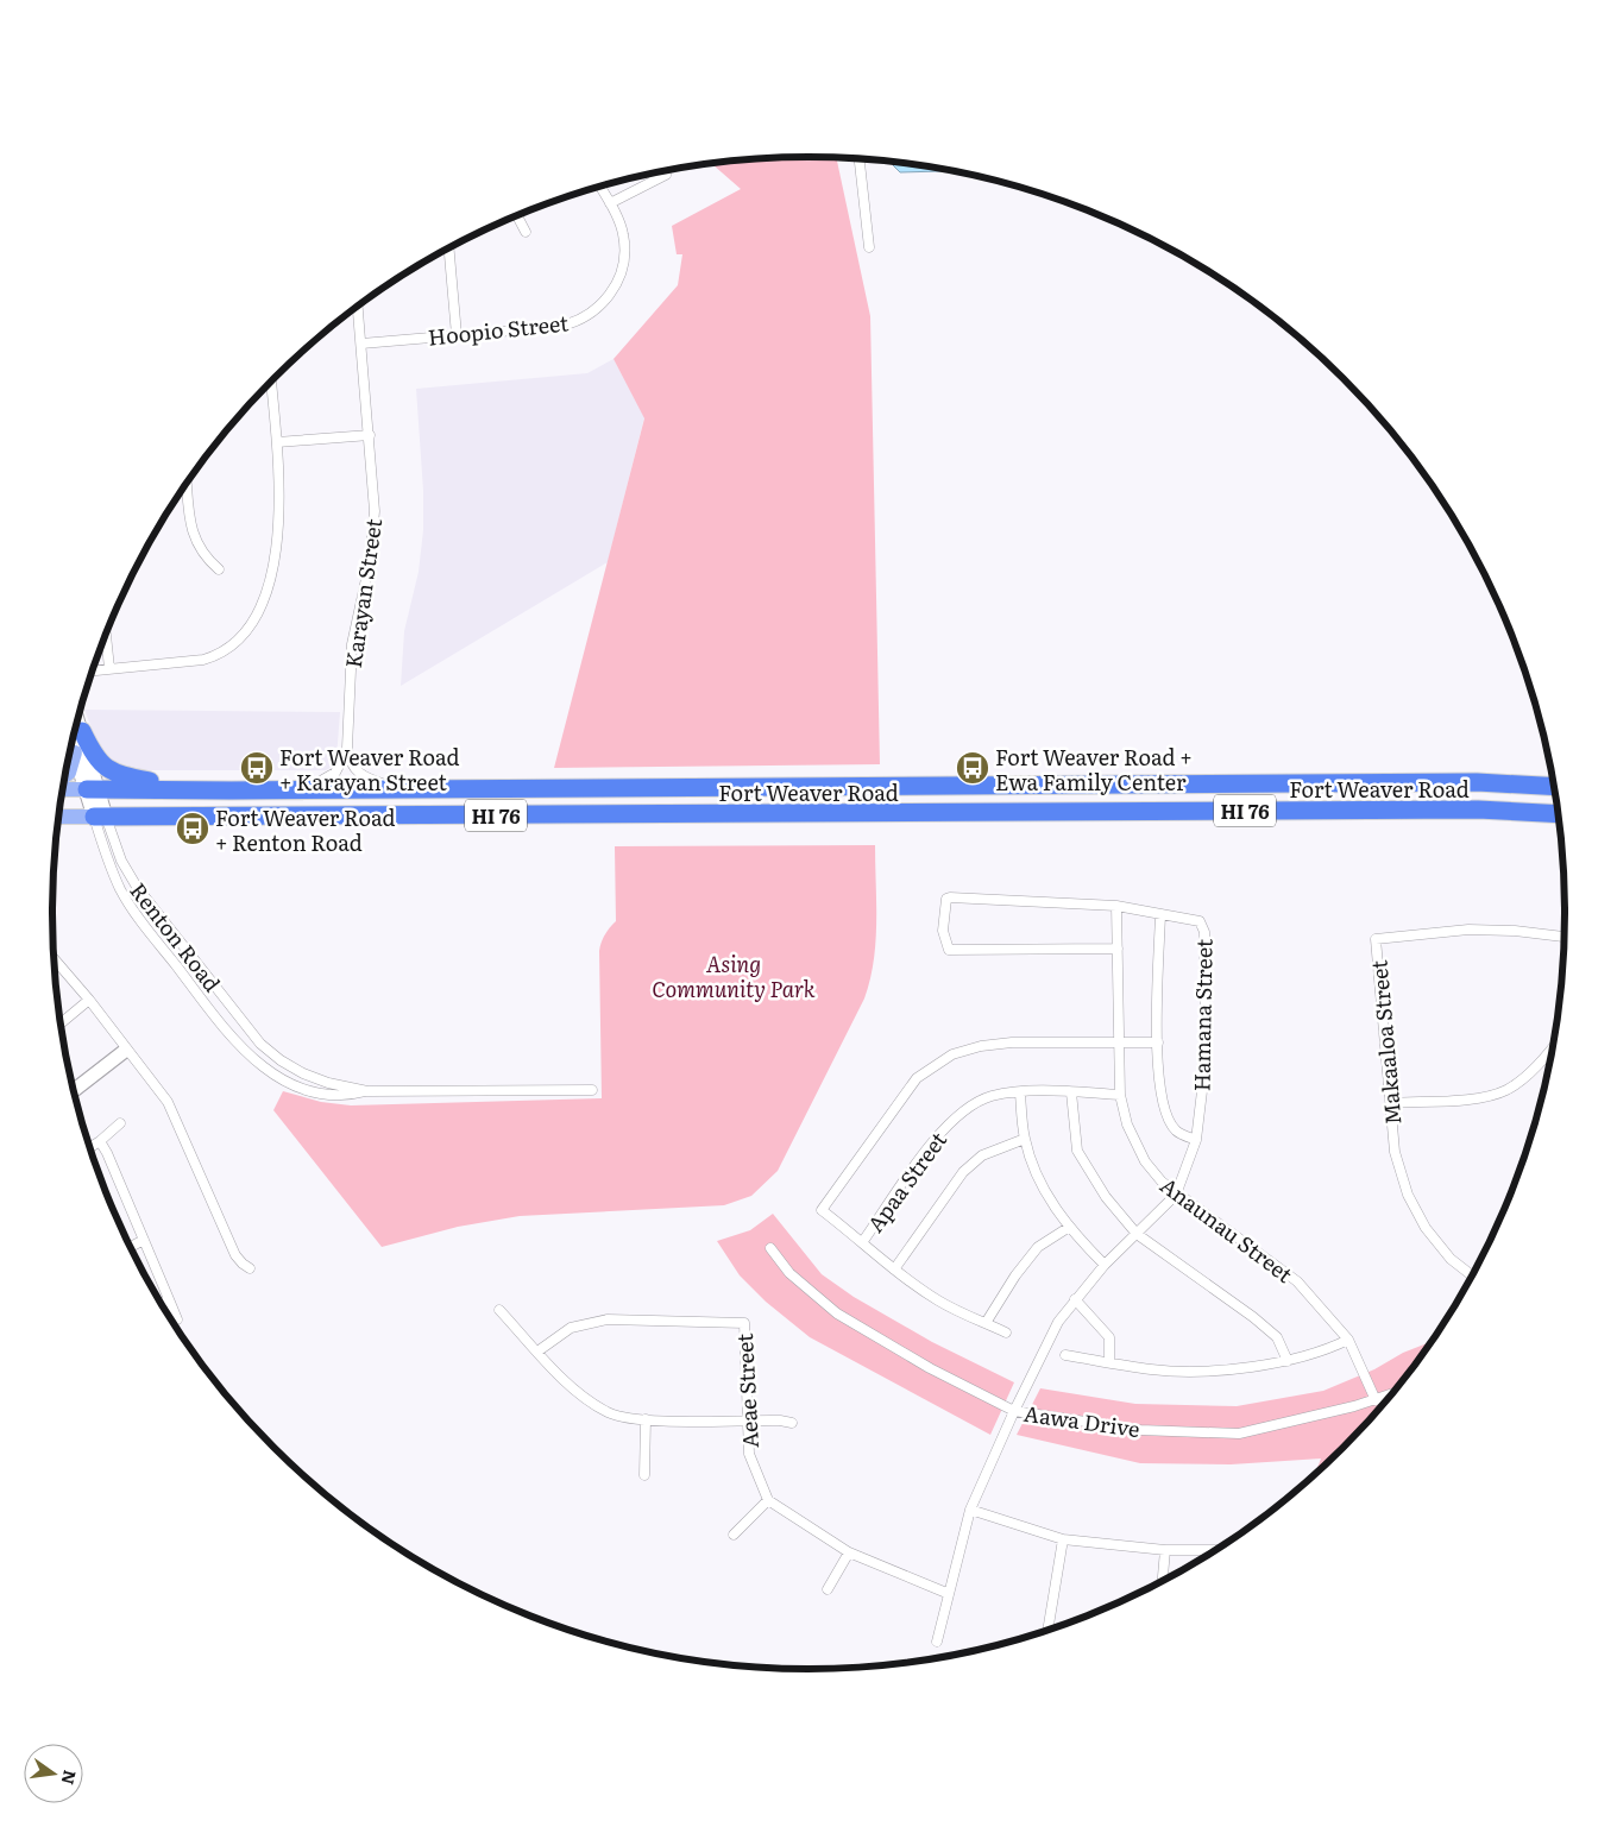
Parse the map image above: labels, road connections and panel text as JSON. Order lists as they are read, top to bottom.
{
  "streets": {
    "highway": ["Fort Weaver Road", "HI 76"],
    "street": [
      "Hoopio Street",
      "Karayan Street",
      "Renton Road",
      "Hamana Street",
      "Makaaloa Street",
      "Apaa Street",
      "Anaunau Street",
      "Aeae Street",
      "Aawa Drive"
    ]
  },
  "crossings": [
    ["Hoopio Street", "Karayan Street"],
    ["Karayan Street", "Fort Weaver Road"],
    ["Fort Weaver Road", "Renton Road"],
    ["Hamana Street", "Anaunau Street"],
    ["Hamana Street", "Aawa Drive"],
    ["Apaa Street", "Anaunau Street"],
    ["Anaunau Street", "Aawa Drive"]
  ],
  "parks": ["Asing Community Park"],
  "places": {
    "bus stop": ["Fort Weaver Road + Karayan Street", "Fort Weaver Road + Ewa Family Center", "Fort Weaver Road + Renton Road"]
  },
  "north": "right"
}
